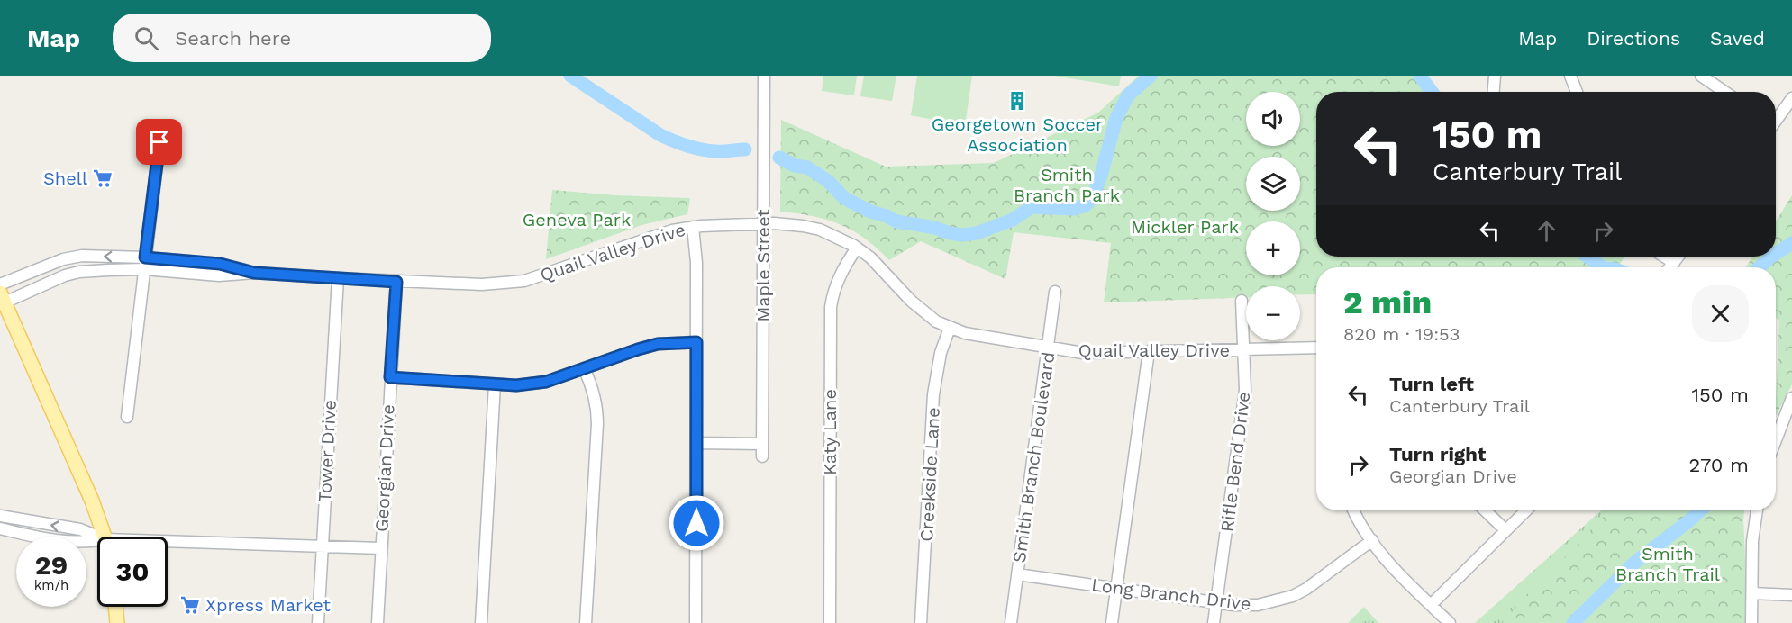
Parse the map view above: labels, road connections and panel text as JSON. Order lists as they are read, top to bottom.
{
  "streets": {
    "street": [
      "Quail Valley Drive",
      "Maple Street",
      "Katy Lane",
      "Tower Drive",
      "Smith Branch Boulevard",
      "Rifle Bend Drive",
      "Georgian Drive",
      "Creekside Lane",
      "Long Branch Drive"
    ]
  },
  "crossings": [
    ["Quail Valley Drive", "Maple Street"],
    ["Quail Valley Drive", "Katy Lane"],
    ["Quail Valley Drive", "Tower Drive"],
    ["Quail Valley Drive", "Smith Branch Boulevard"],
    ["Quail Valley Drive", "Rifle Bend Drive"],
    ["Quail Valley Drive", "Georgian Drive"],
    ["Quail Valley Drive", "Creekside Lane"],
    ["Smith Branch Boulevard", "Long Branch Drive"],
    ["Rifle Bend Drive", "Long Branch Drive"]
  ],
  "parks": [
    "Smith Branch Park",
    "Geneva Park",
    "Mickler Park",
    "Smith Branch Trail"
  ],
  "places": {
    "building": ["Georgetown Soccer Association"],
    "supermarket": ["Shell", "Xpress Market"]
  },
  "page": {
    "header": "Map",
    "search": "Search here",
    "nav": ["Map", "Directions", "Saved"],
    "map_buttons": ["+", "−"],
    "turn": ["150 m", "Canterbury Trail"],
    "heading": ["2 min", "820 m · 19:53"],
    "list": [
      {
        "name": "Turn left",
        "note": "Canterbury Trail",
        "value": "150 m"
      },
      {
        "name": "Turn right",
        "note": "Georgian Drive",
        "value": "270 m"
      }
    ],
    "speed": "29 km/h",
    "limit": "30"
  }
}
